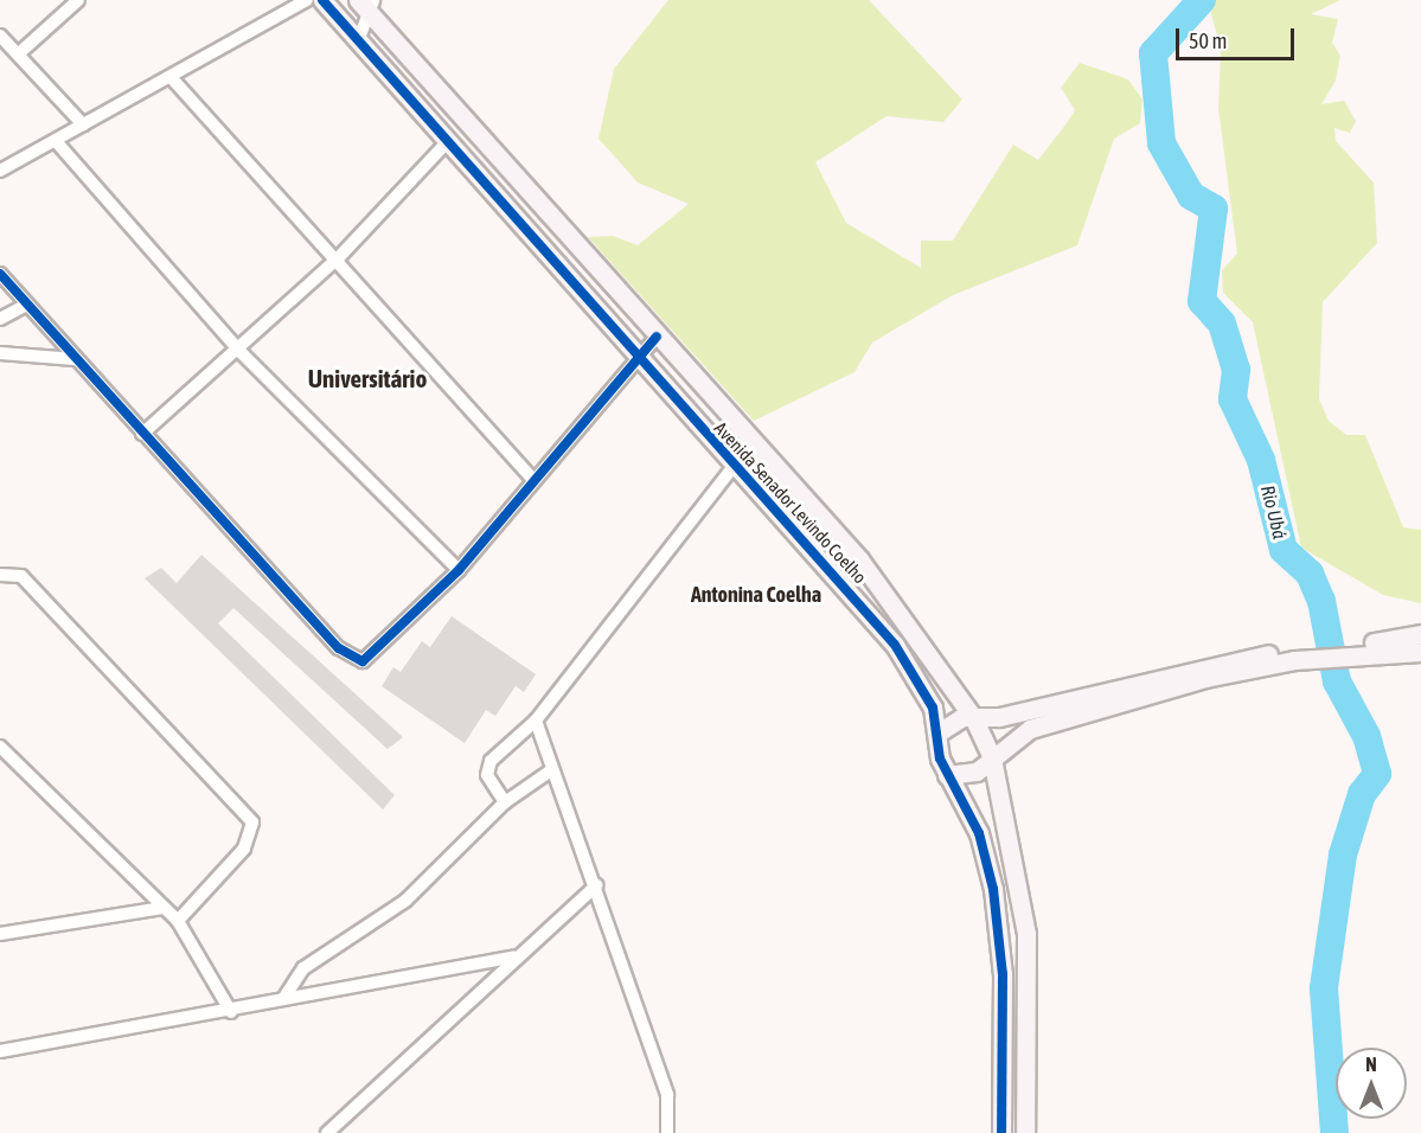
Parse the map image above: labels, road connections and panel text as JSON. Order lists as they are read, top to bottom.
{
  "streets": {
    "street": ["Avenida Senador Levindo Coelho"]
  },
  "districts": ["Universitário", "Antonina Coelha"],
  "water": ["Rio Ubá"],
  "scale_bar": "50 m",
  "north": "top"
}
